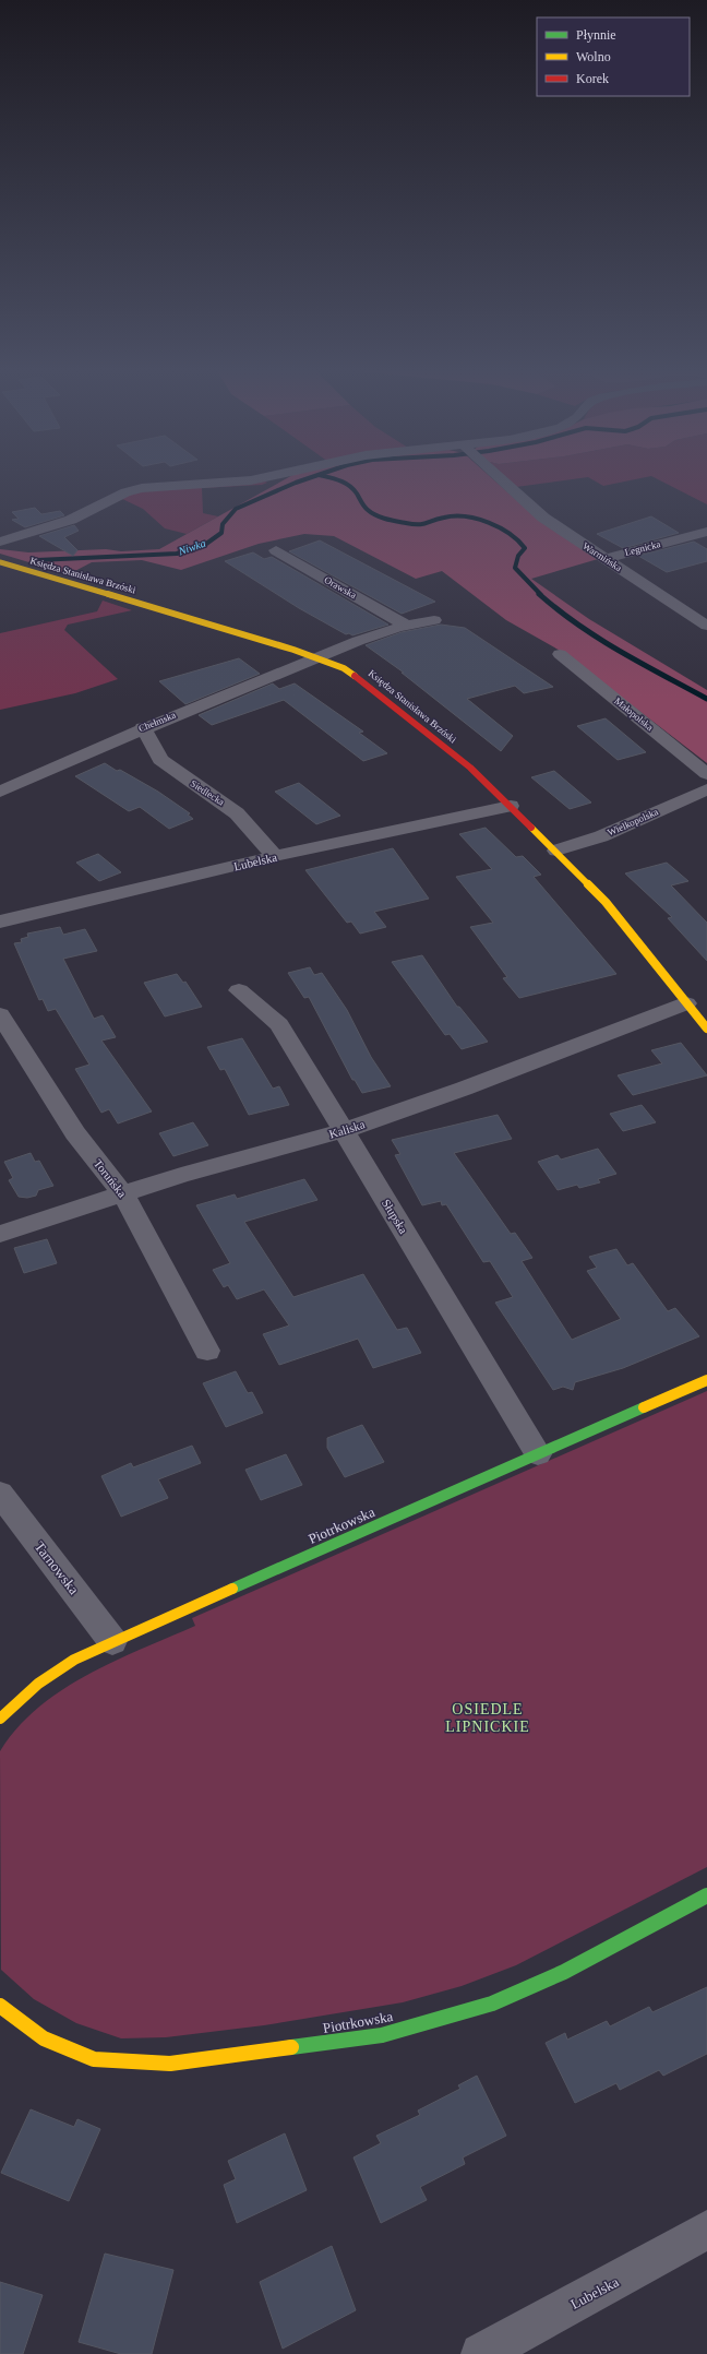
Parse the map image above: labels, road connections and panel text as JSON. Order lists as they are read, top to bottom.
{
  "streets": {
    "street": [
      "Legnicka",
      "Warmińska",
      "Księdza Stanisława Brzóski",
      "Orawska",
      "Małopolska",
      "Chełmska",
      "Siedlecka",
      "Wielkopolska",
      "Lubelska",
      "Kaliska",
      "Toruńska",
      "Słupska",
      "Piotrkowska",
      "Tarnowska"
    ]
  },
  "crossings": [
    ["Legnicka", "Warmińska"],
    ["Księdza Stanisława Brzóski", "Chełmska"],
    ["Księdza Stanisława Brzóski", "Wielkopolska"],
    ["Księdza Stanisława Brzóski", "Lubelska"],
    ["Księdza Stanisława Brzóski", "Kaliska"],
    ["Chełmska", "Siedlecka"],
    ["Siedlecka", "Lubelska"],
    ["Kaliska", "Toruńska"],
    ["Kaliska", "Słupska"],
    ["Słupska", "Piotrkowska"],
    ["Piotrkowska", "Tarnowska"]
  ],
  "districts": ["OSIEDLE LIPNICKIE"],
  "water": ["Niwka"],
  "legend": ["Płynnie", "Wolno", "Korek"]
}
